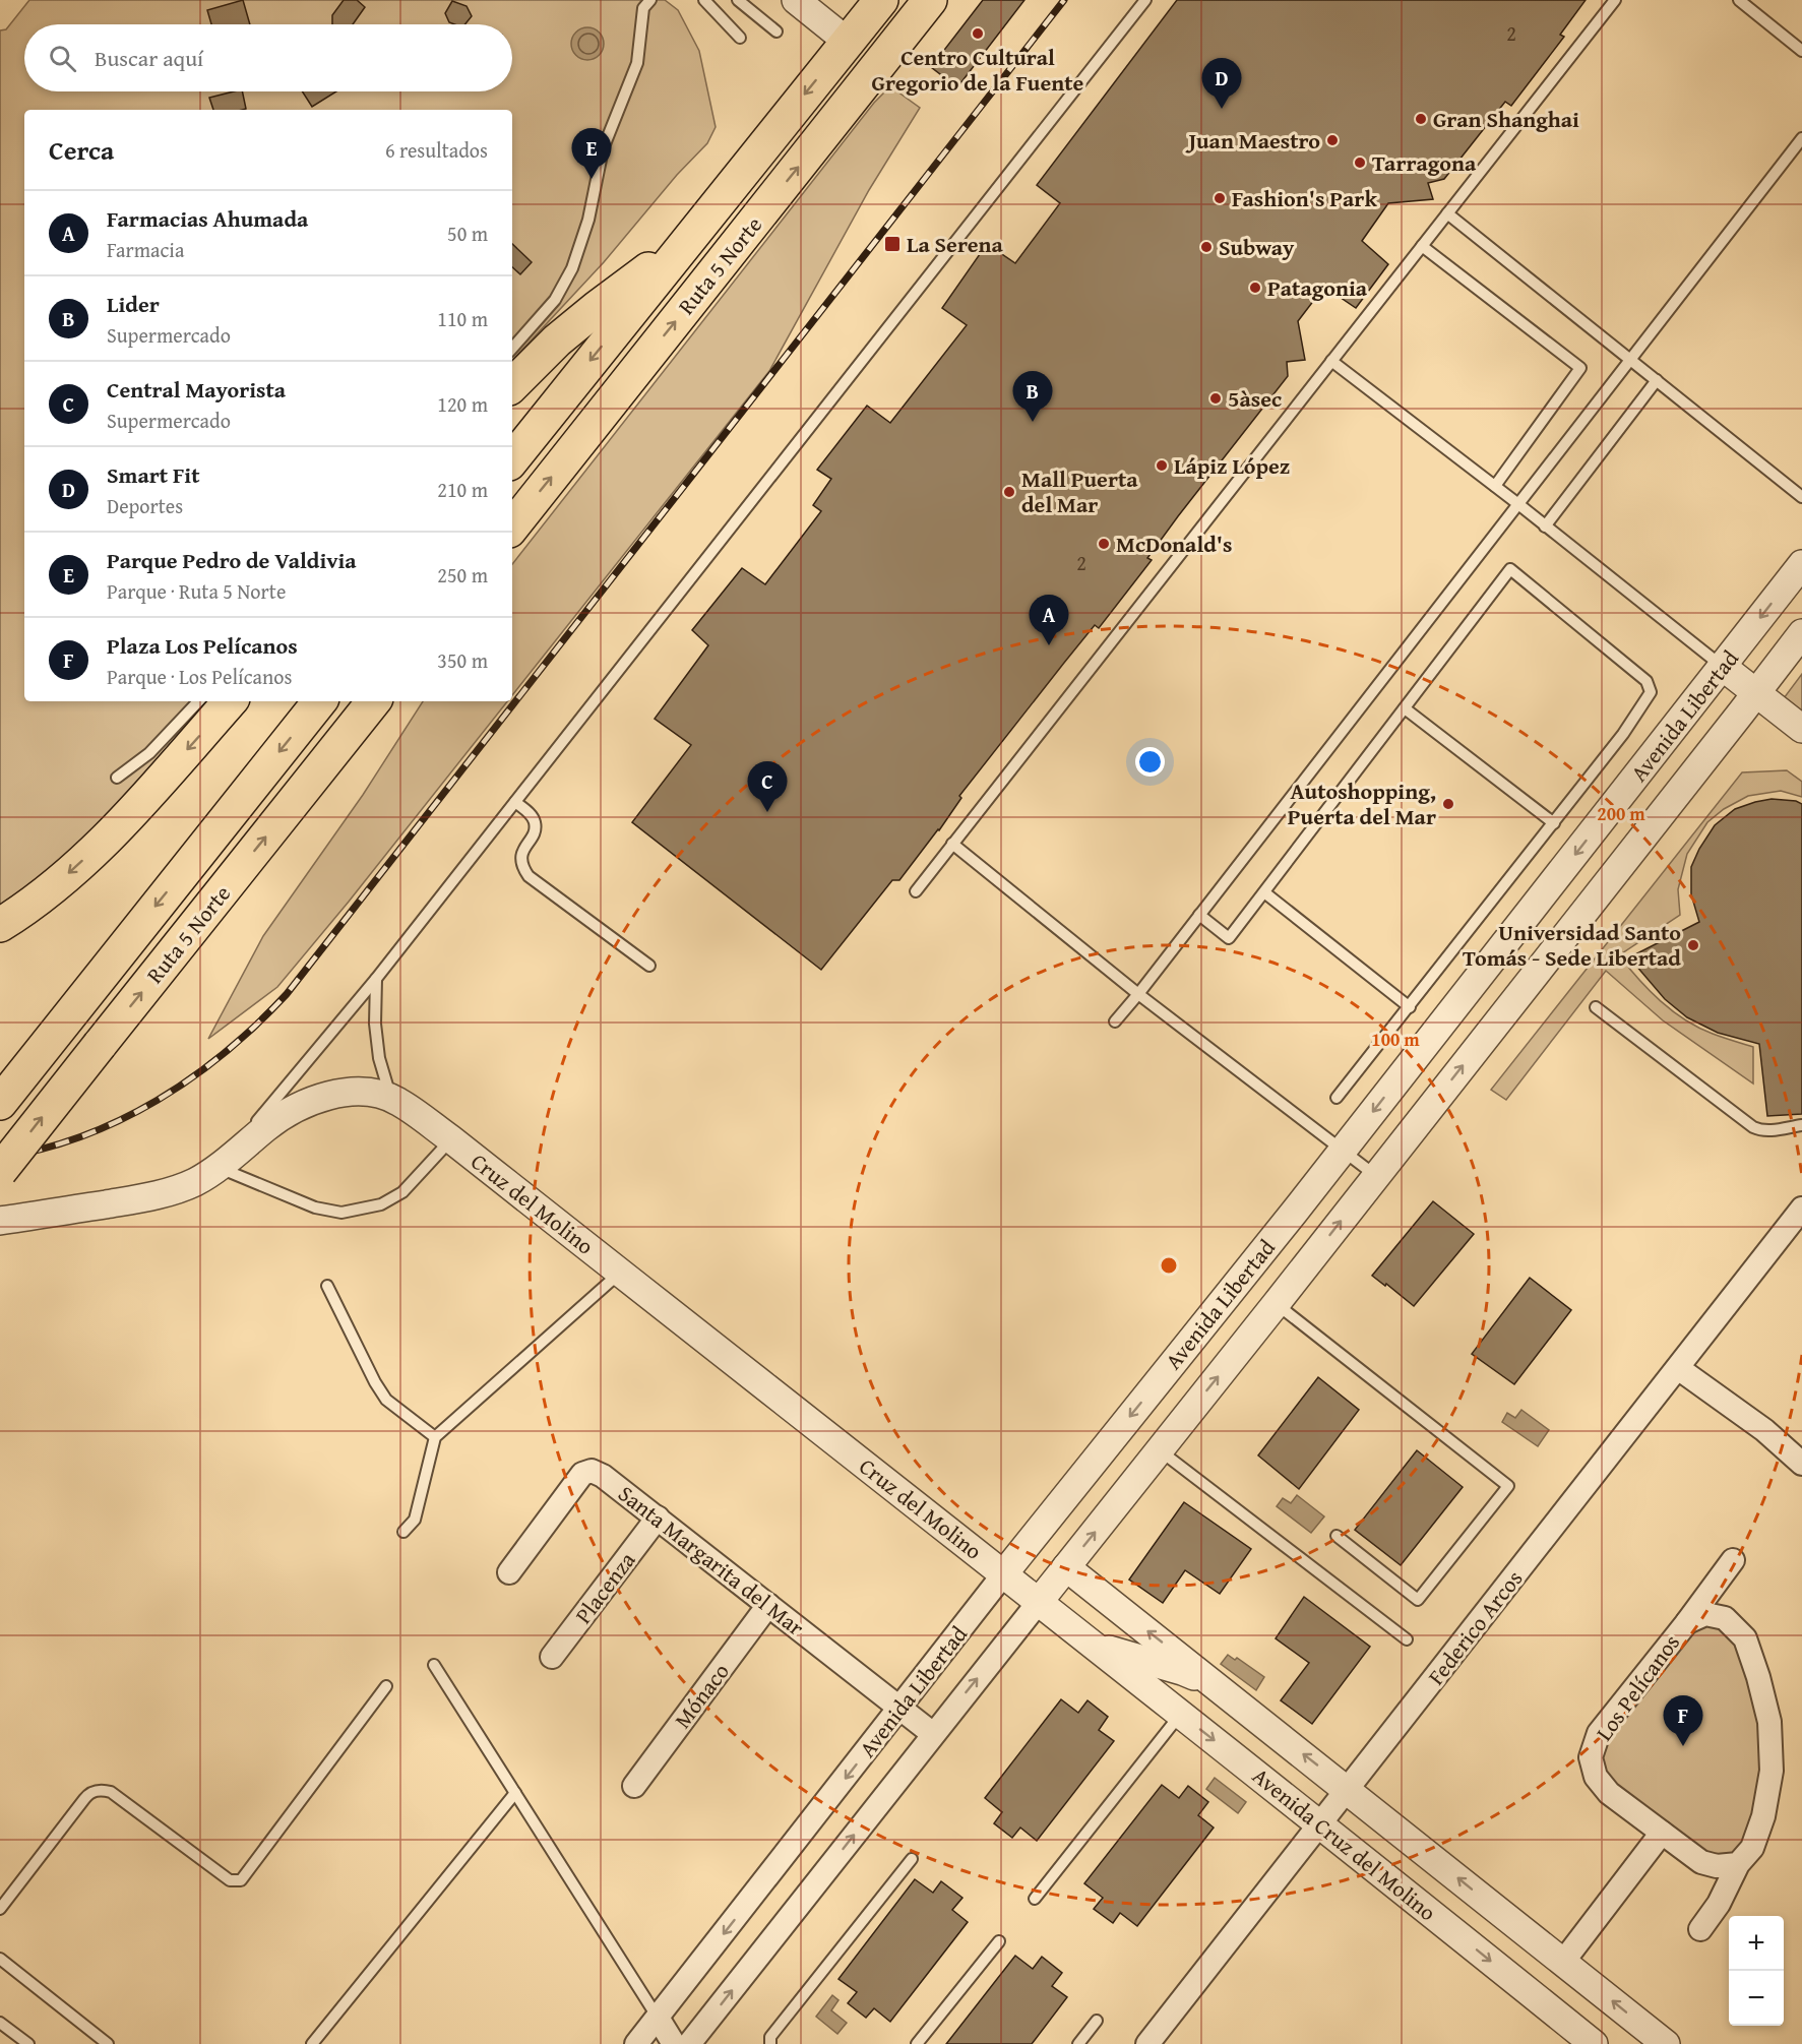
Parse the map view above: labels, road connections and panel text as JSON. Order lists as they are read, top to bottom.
{
  "streets": {
    "highway": ["Ruta 5 Norte"],
    "street": [
      "Avenida Libertad",
      "Cruz del Molino",
      "Santa Margarita del Mar",
      "Placenza",
      "Federico Arcos",
      "Los Pelícanos",
      "Mónaco",
      "Avenida Cruz del Molino"
    ]
  },
  "crossings": [
    ["Avenida Libertad", "Cruz del Molino"],
    ["Avenida Libertad", "Santa Margarita del Mar"],
    ["Avenida Libertad", "Avenida Cruz del Molino"],
    ["Cruz del Molino", "Avenida Cruz del Molino"],
    ["Santa Margarita del Mar", "Placenza"],
    ["Santa Margarita del Mar", "Mónaco"],
    ["Federico Arcos", "Avenida Cruz del Molino"]
  ],
  "places": {
    "other": [
      "Centro Cultural Gregorio de la Fuente",
      "Gran Shanghai",
      "Juan Maestro",
      "Tarragona",
      "Fashion's Park",
      "Subway",
      "Patagonia",
      "5àsec",
      "Lápiz López",
      "Mall Puerta del Mar",
      "McDonald's",
      "Autoshopping, Puerta del Mar",
      "Universidad Santo Tomás - Sede Libertad"
    ],
    "transit": ["La Serena"]
  },
  "house_numbers": ["2", "2"],
  "page": {
    "search": "Buscar aquí",
    "pins": [
      "D",
      "E",
      "B",
      "A",
      "C",
      "F"
    ],
    "heading": ["Cerca", "6 resultados"],
    "list": [
      {
        "mark": "A",
        "name": "Farmacias Ahumada",
        "note": "Farmacia",
        "value": "50 m"
      },
      {
        "mark": "B",
        "name": "Lider",
        "note": "Supermercado",
        "value": "110 m"
      },
      {
        "mark": "C",
        "name": "Central Mayorista",
        "note": "Supermercado",
        "value": "120 m"
      },
      {
        "mark": "D",
        "name": "Smart Fit",
        "note": "Deportes",
        "value": "210 m"
      },
      {
        "mark": "E",
        "name": "Parque Pedro de Valdivia",
        "note": "Parque · Ruta 5 Norte",
        "value": "250 m"
      },
      {
        "mark": "F",
        "name": "Plaza Los Pelícanos",
        "note": "Parque · Los Pelícanos",
        "value": "350 m"
      }
    ],
    "map_buttons": ["+", "−"]
  },
  "rings": ["200 m", "100 m"]
}
